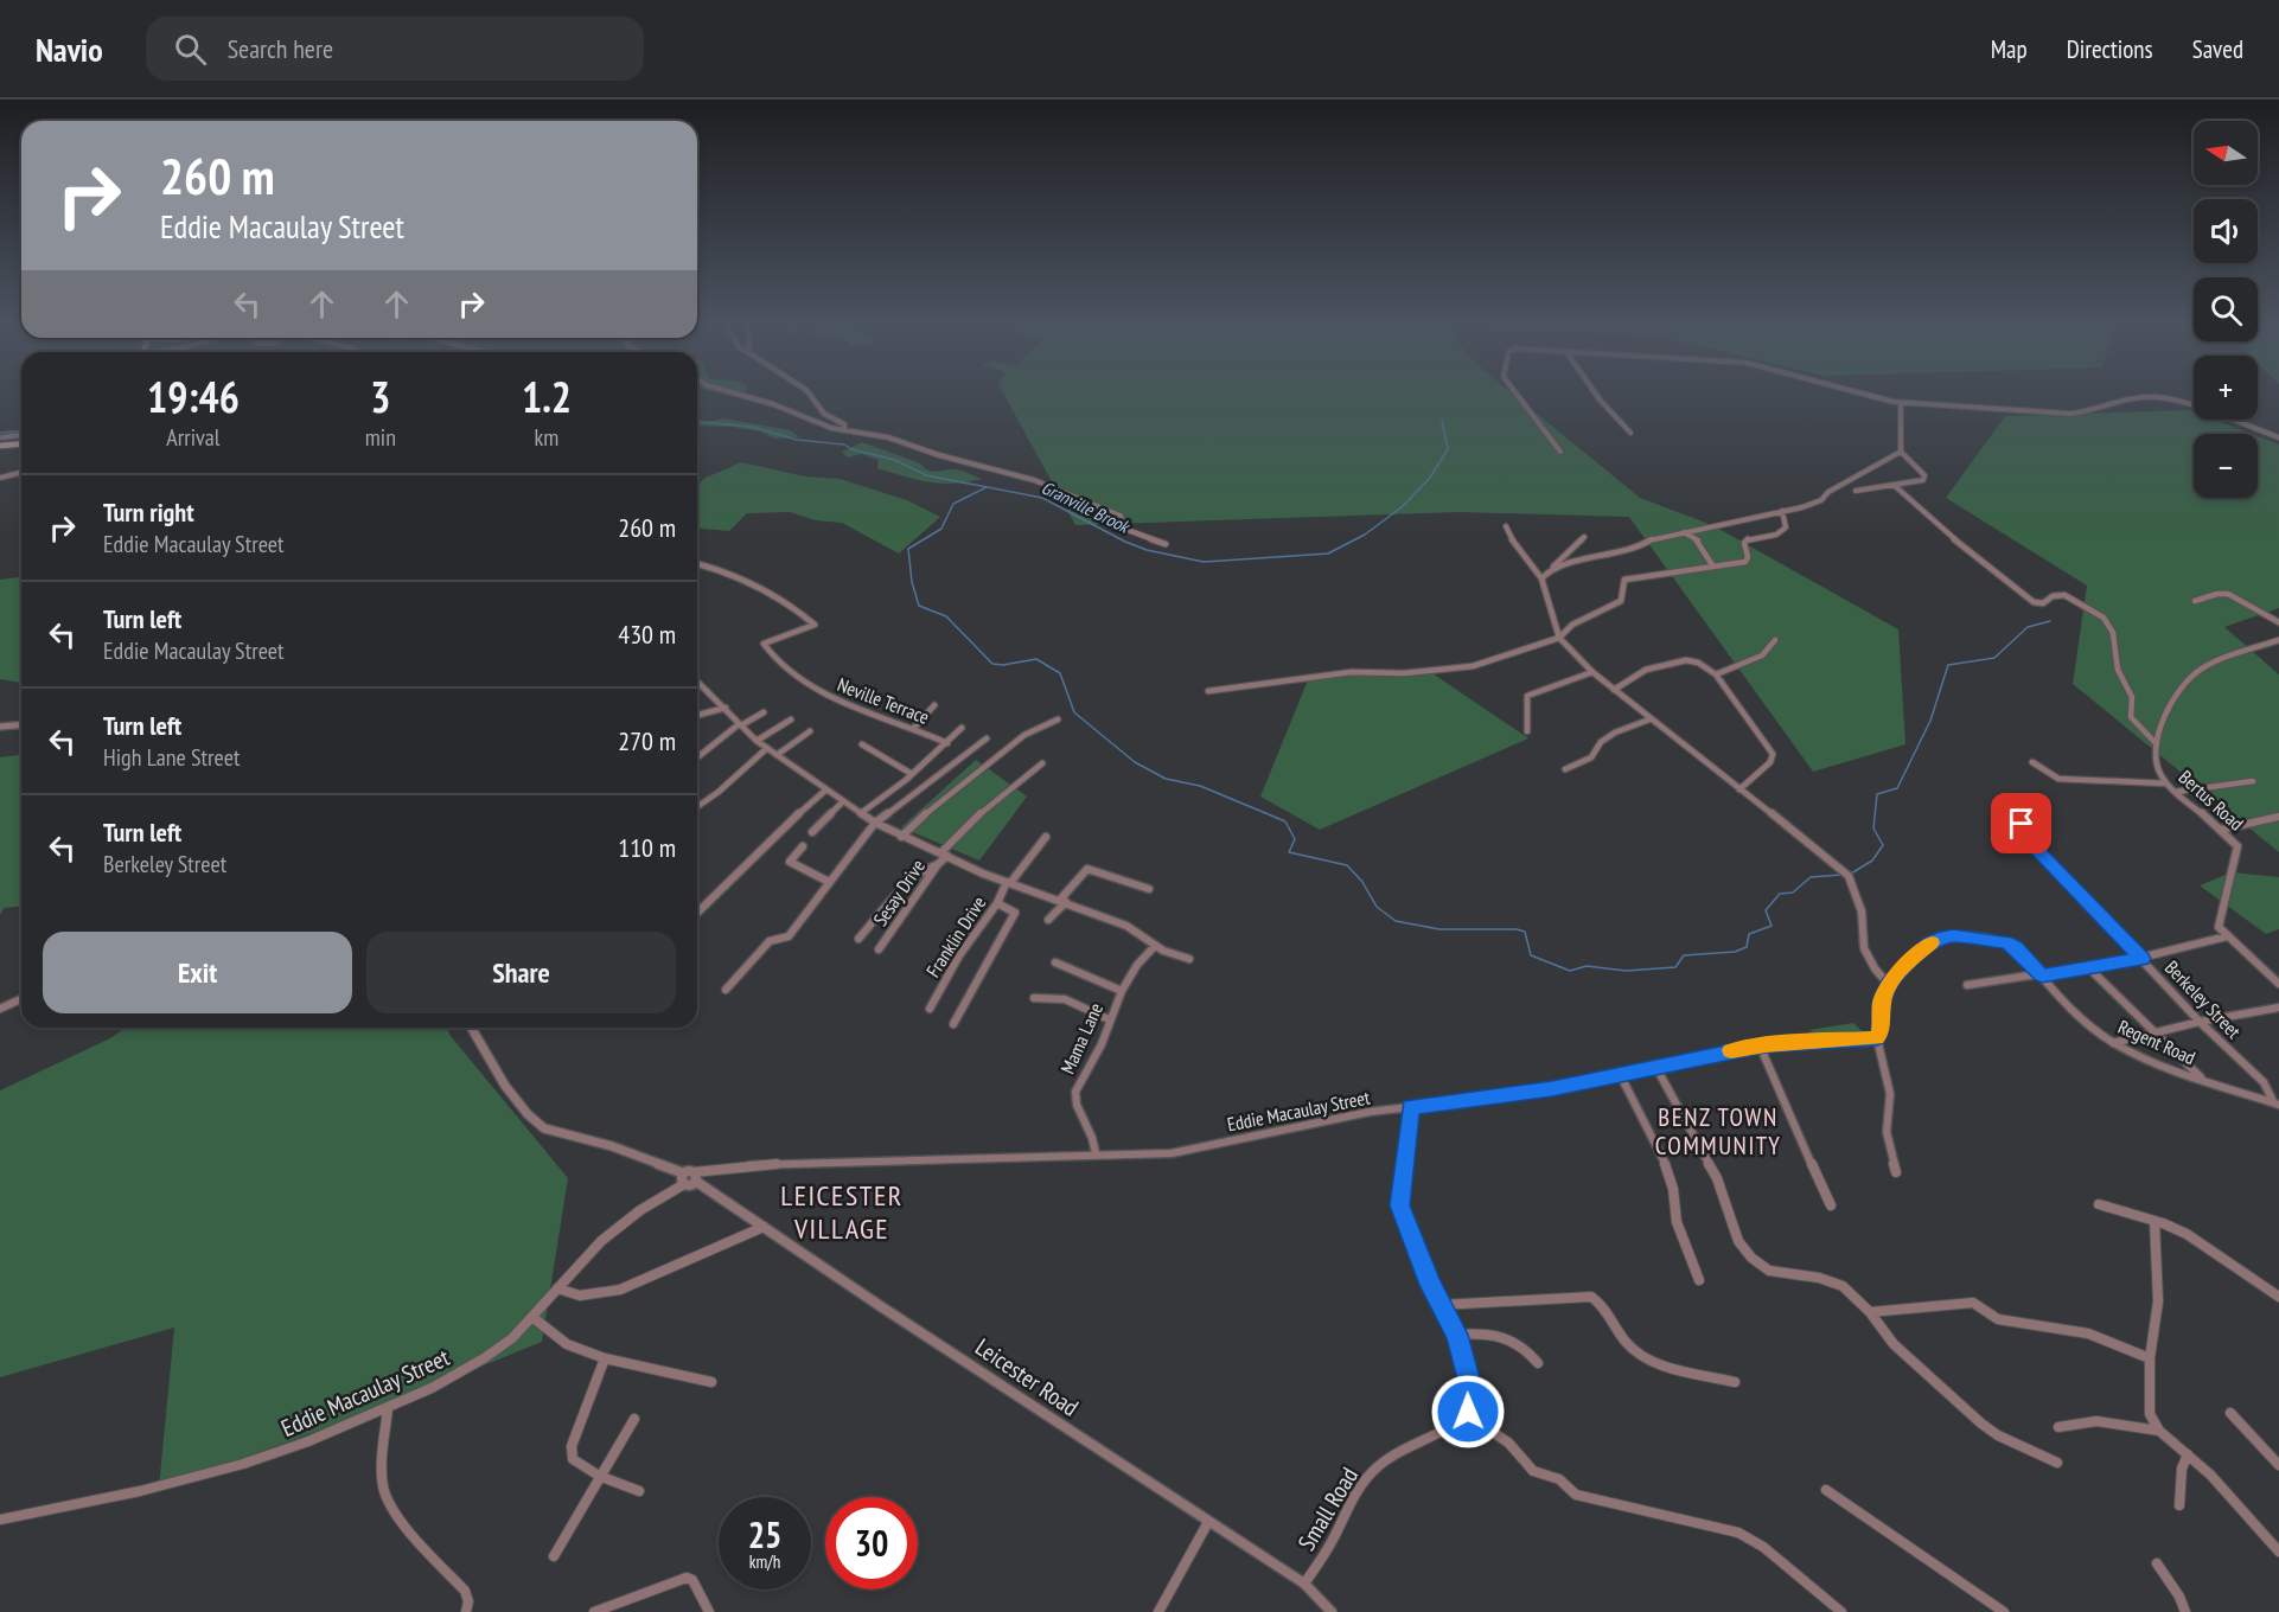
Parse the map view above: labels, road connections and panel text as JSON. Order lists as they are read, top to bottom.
{
  "streets": {
    "street": [
      "Neville Terrace",
      "Bertus Road",
      "Sesay Drive",
      "Franklin Drive",
      "Berkeley Street",
      "Mama Lane",
      "Regent Road",
      "Eddie Macaulay Street",
      "Leicester Road",
      "Small Road"
    ]
  },
  "crossings": [
    ["Berkeley Street", "Regent Road"],
    ["Mama Lane", "Eddie Macaulay Street"],
    ["Eddie Macaulay Street", "Leicester Road"],
    ["Leicester Road", "Small Road"]
  ],
  "districts": ["BENZ TOWN COMMUNITY", "LEICESTER VILLAGE"],
  "water": ["Granville Brook"],
  "north": "left",
  "page": {
    "header": "Navio",
    "search": "Search here",
    "nav": ["Map", "Directions", "Saved"],
    "map_buttons": ["+", "−"],
    "turn": ["260 m", "Eddie Macaulay Street"],
    "eta": [
      "19:46",
      "Arrival",
      "3",
      "min",
      "1.2",
      "km"
    ],
    "list": [
      {
        "name": "Turn right",
        "note": "Eddie Macaulay Street",
        "value": "260 m"
      },
      {
        "name": "Turn left",
        "note": "Eddie Macaulay Street",
        "value": "430 m"
      },
      {
        "name": "Turn left",
        "note": "High Lane Street",
        "value": "270 m"
      },
      {
        "name": "Turn left",
        "note": "Berkeley Street",
        "value": "110 m"
      }
    ],
    "buttons": ["Exit", "Share"],
    "speed": "25 km/h",
    "limit": "30"
  }
}
